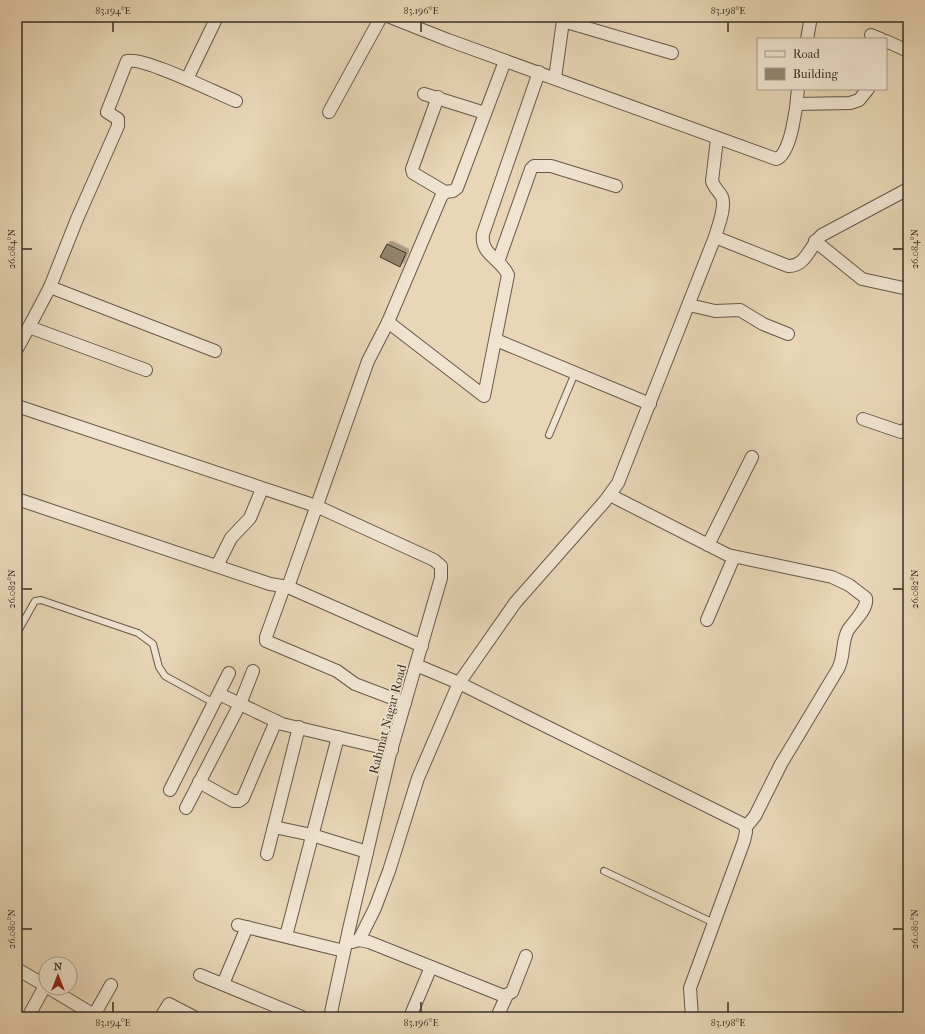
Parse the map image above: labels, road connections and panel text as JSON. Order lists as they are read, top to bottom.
{
  "streets": {
    "street": ["Rahmat Nagar Road"]
  },
  "legend": ["Road", "Building"],
  "north": "top",
  "coordinates": [
    "83.194°E",
    "83.196°E",
    "83.198°E",
    "26.084°N",
    "26.082°N",
    "26.080°N"
  ]
}
